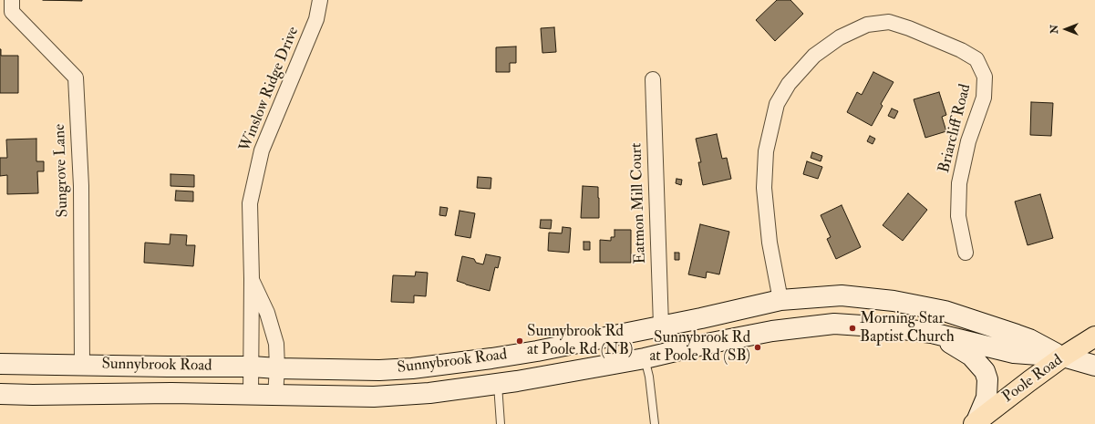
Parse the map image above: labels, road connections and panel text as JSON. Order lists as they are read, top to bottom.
{
  "streets": {
    "main road": ["Sunnybrook Road", "Poole Road"],
    "street": [
      "Winslow Ridge Drive",
      "Briarcliff Road",
      "Sungrove Lane",
      "Eatmon Mill Court"
    ]
  },
  "crossings": [
    ["Winslow Ridge Drive", "Sunnybrook Road"],
    ["Briarcliff Road", "Sunnybrook Road"],
    ["Sungrove Lane", "Sunnybrook Road"],
    ["Eatmon Mill Court", "Sunnybrook Road"],
    ["Sunnybrook Road", "Poole Road"]
  ],
  "places": ["Morning Star Baptist Church", "Sunnybrook Rd at Poole Rd (NB)", "Sunnybrook Rd at Poole Rd (SB)"],
  "north": "left"
}
